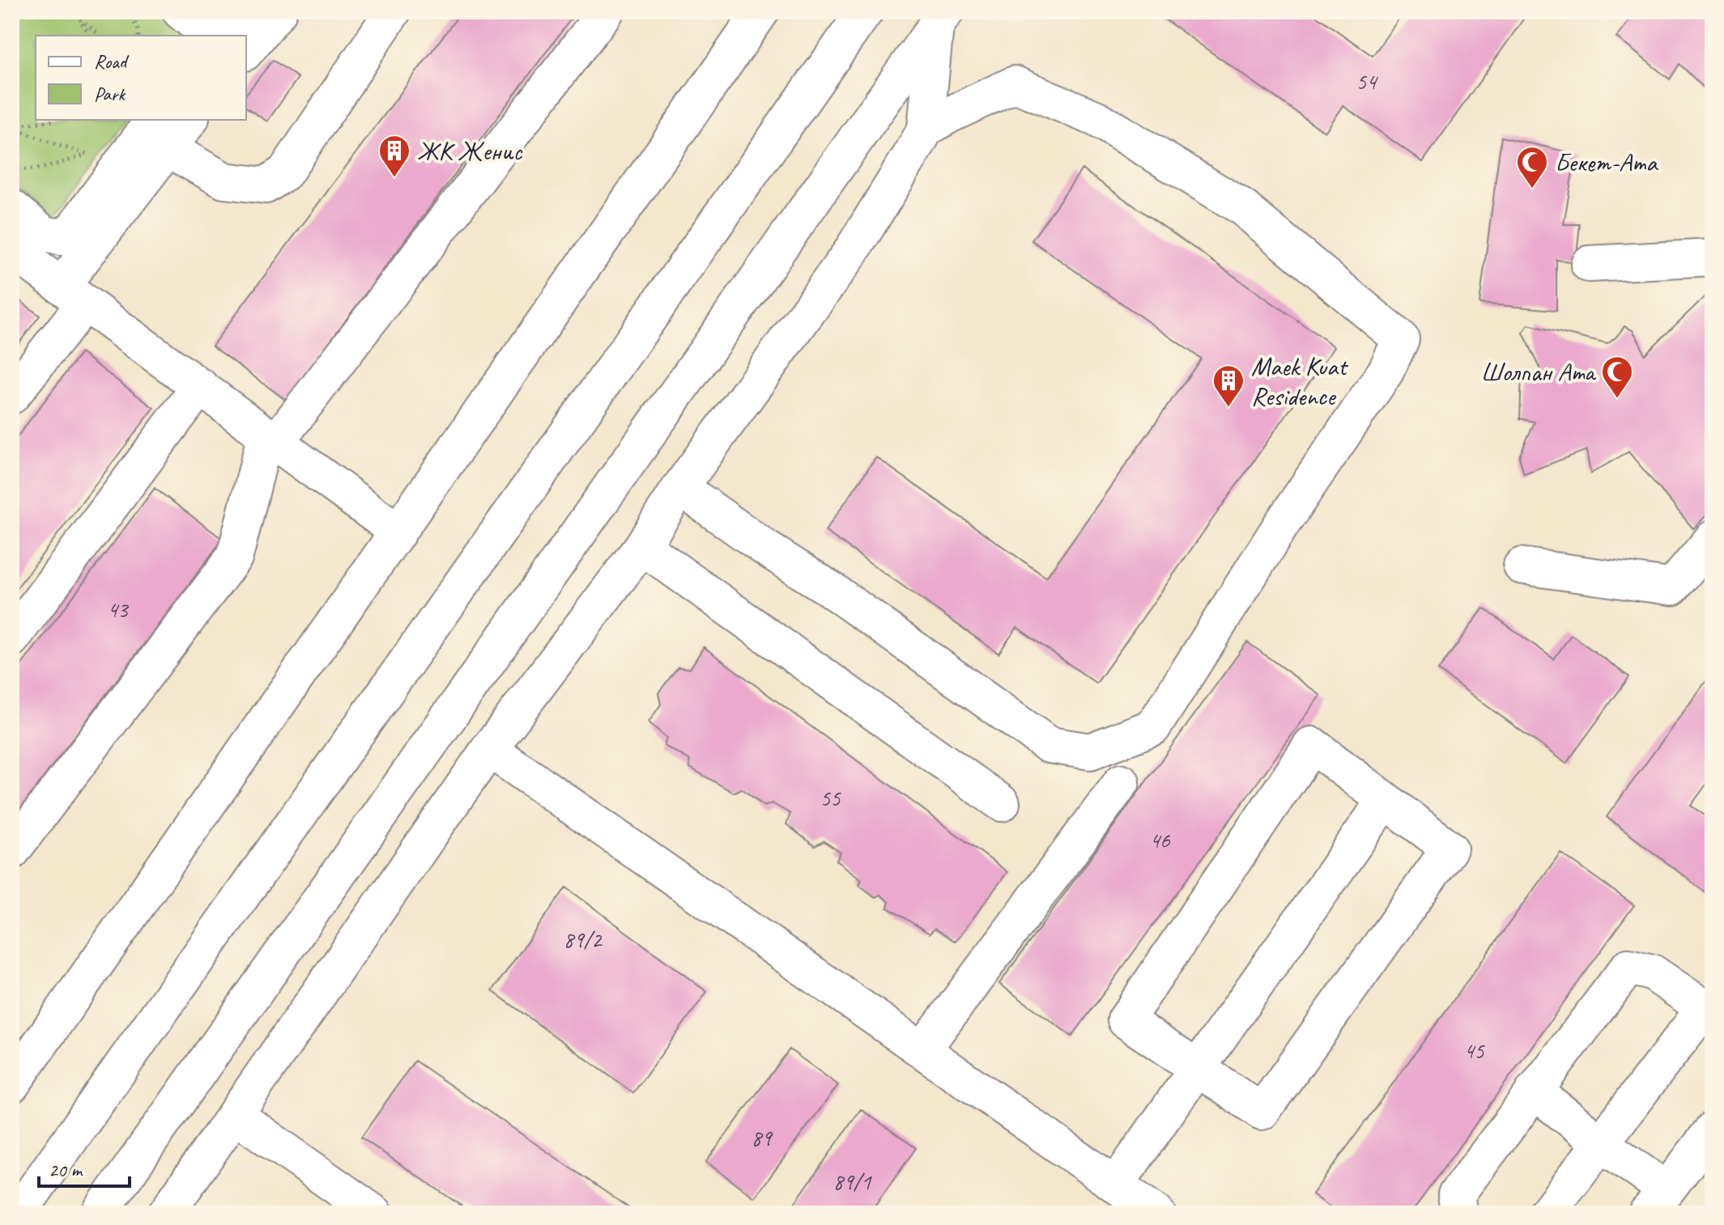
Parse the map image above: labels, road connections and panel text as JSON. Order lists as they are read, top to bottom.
{
  "places": {
    "building": ["ЖК Женис", "Maek Kuat Residence"],
    "mosque": ["Бекет-Ата", "Шолпан Ата"]
  },
  "house_numbers": [
    "54",
    "43",
    "55",
    "46",
    "89/2",
    "45",
    "89",
    "89/1"
  ],
  "legend": ["Road", "Park"],
  "scale_bar": "20 m"
}
